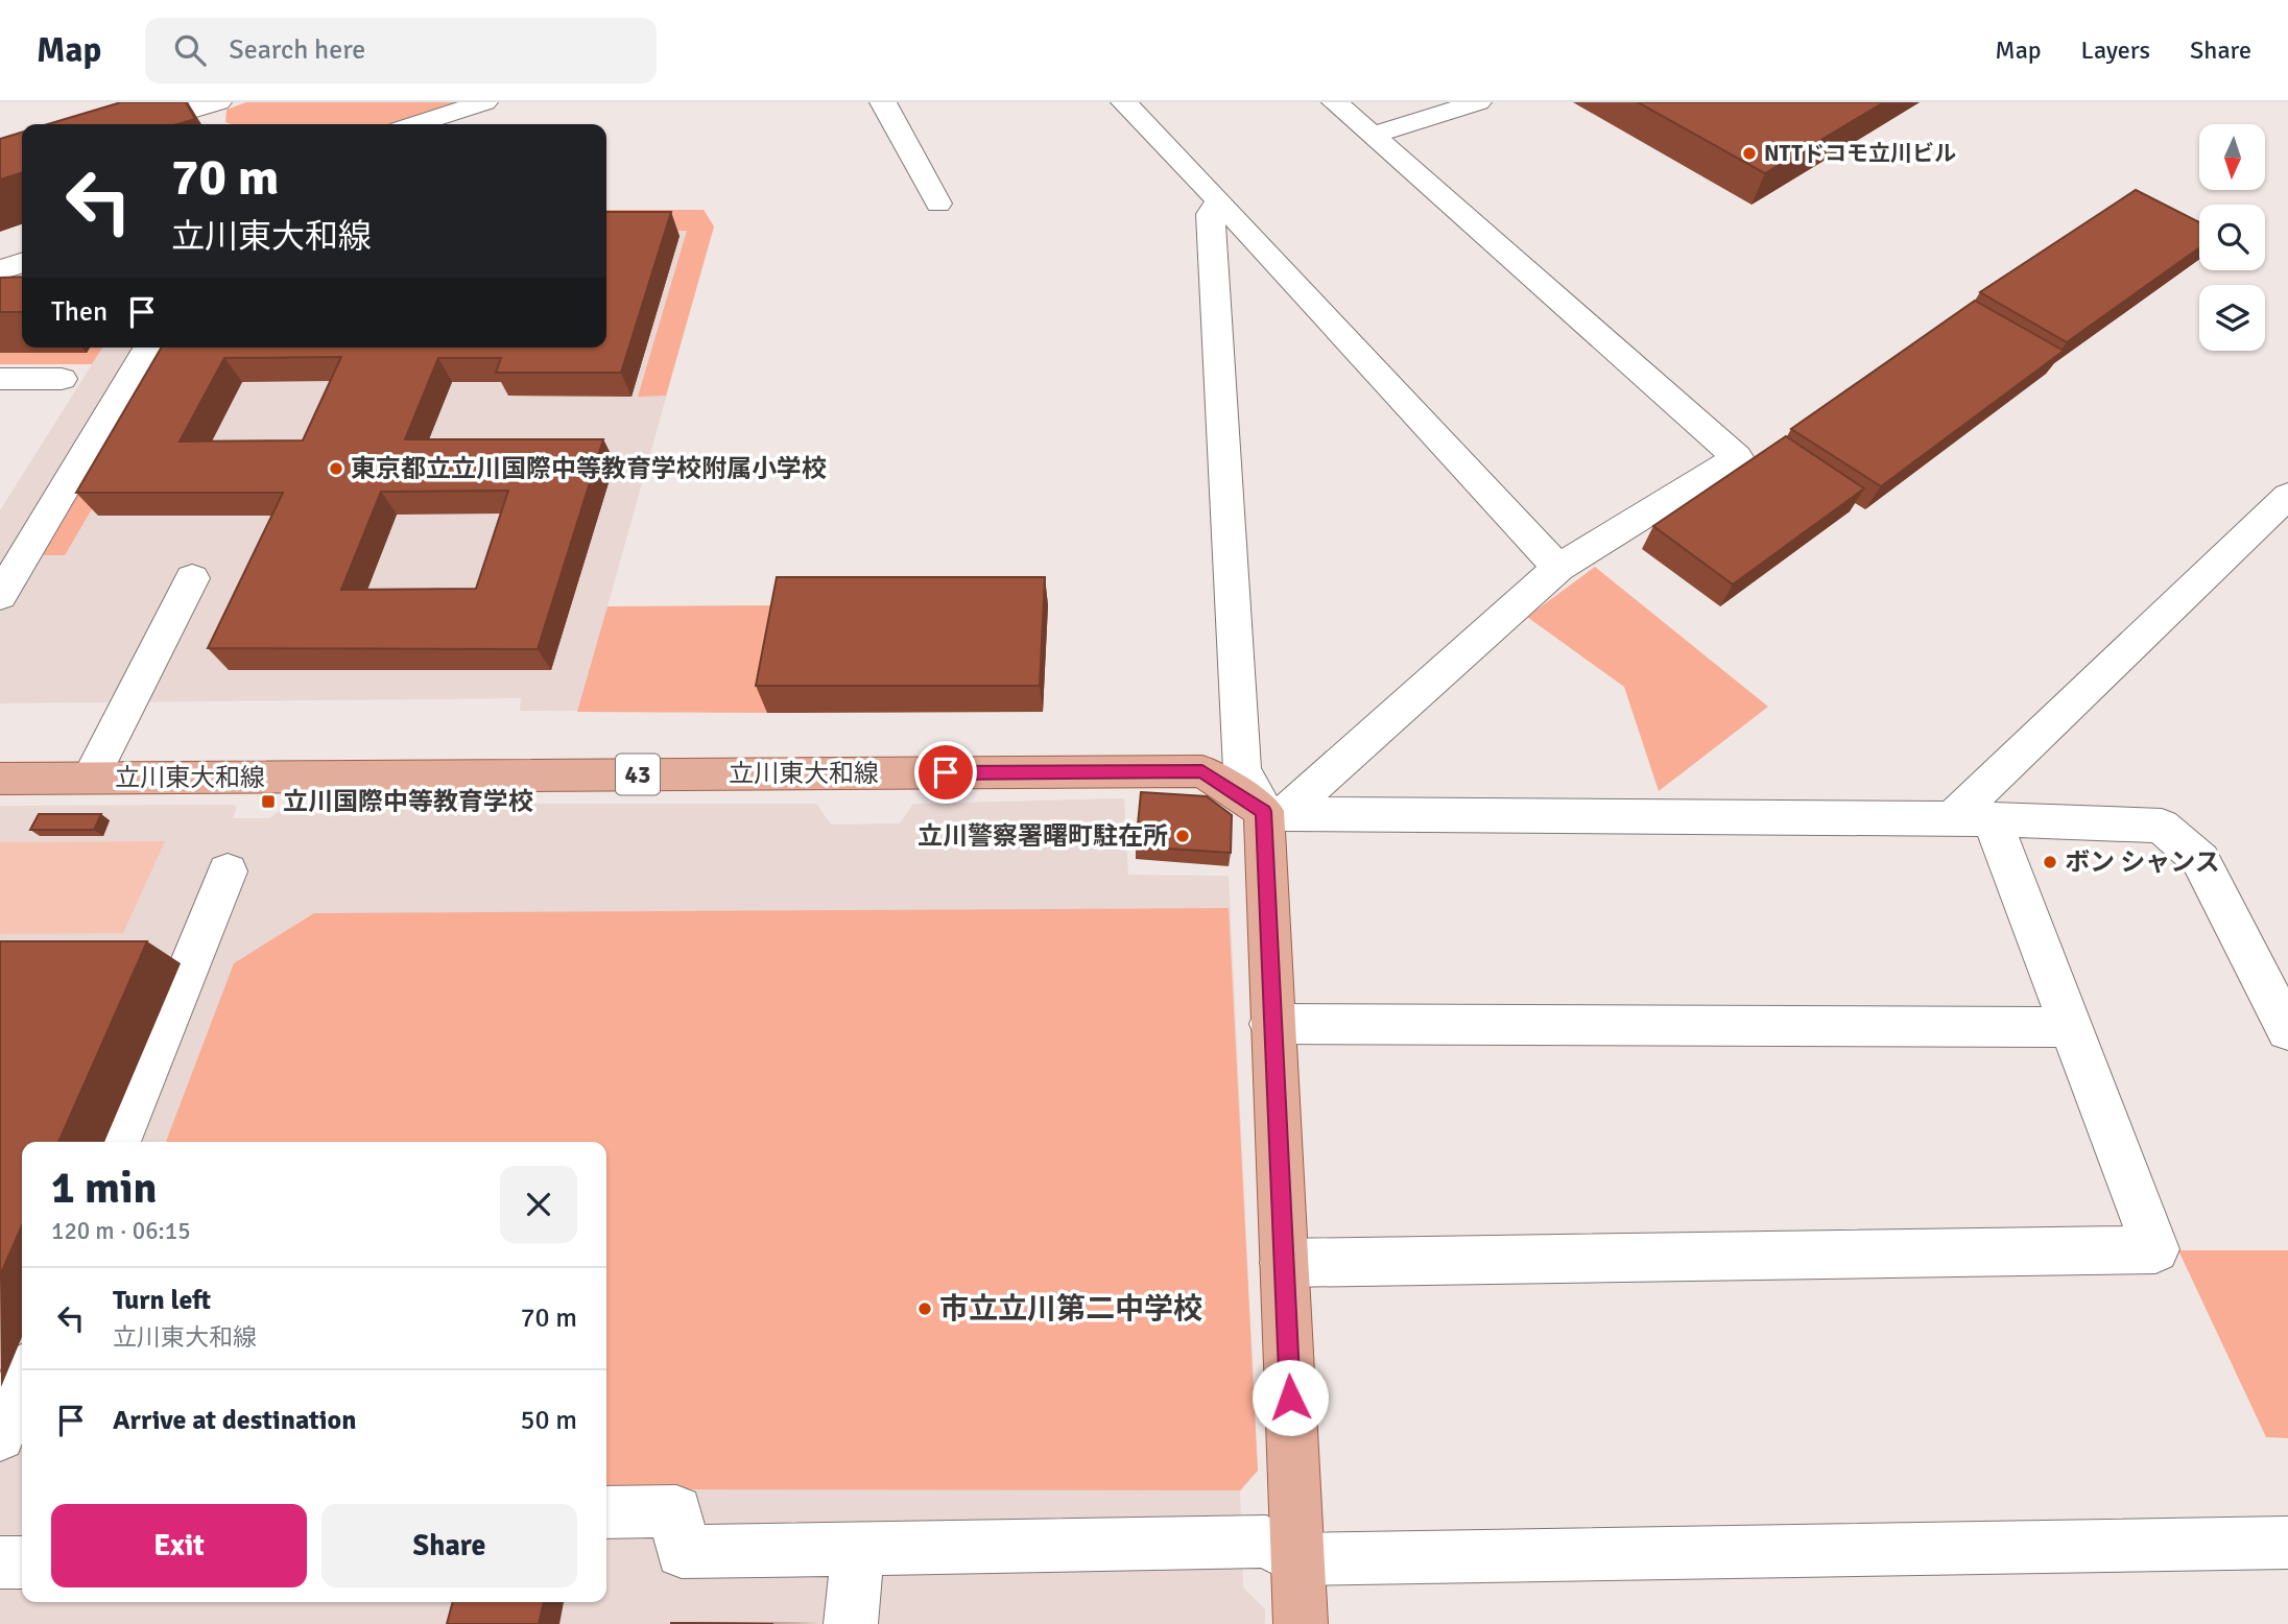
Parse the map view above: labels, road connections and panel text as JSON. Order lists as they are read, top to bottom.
{
  "streets": {
    "main road": ["立川東大和線", "43"]
  },
  "places": {
    "other": [
      "NTTドコモ立川ビル",
      "東京都立立川国際中等教育学校附属小学校",
      "立川警察署曙町駐在所",
      "ボン シャンス",
      "市立立川第二中学校"
    ],
    "transit": ["立川国際中等教育学校"]
  },
  "north": "bottom",
  "page": {
    "header": "Map",
    "search": "Search here",
    "nav": ["Map", "Layers", "Share"],
    "turn": ["70 m", "立川東大和線"],
    "then": "Then",
    "heading": ["1 min", "120 m · 06:15"],
    "list": [
      {
        "name": "Turn left",
        "note": "立川東大和線",
        "value": "70 m"
      },
      {
        "name": "Arrive at destination",
        "value": "50 m"
      }
    ],
    "buttons": ["Exit", "Share"]
  }
}
